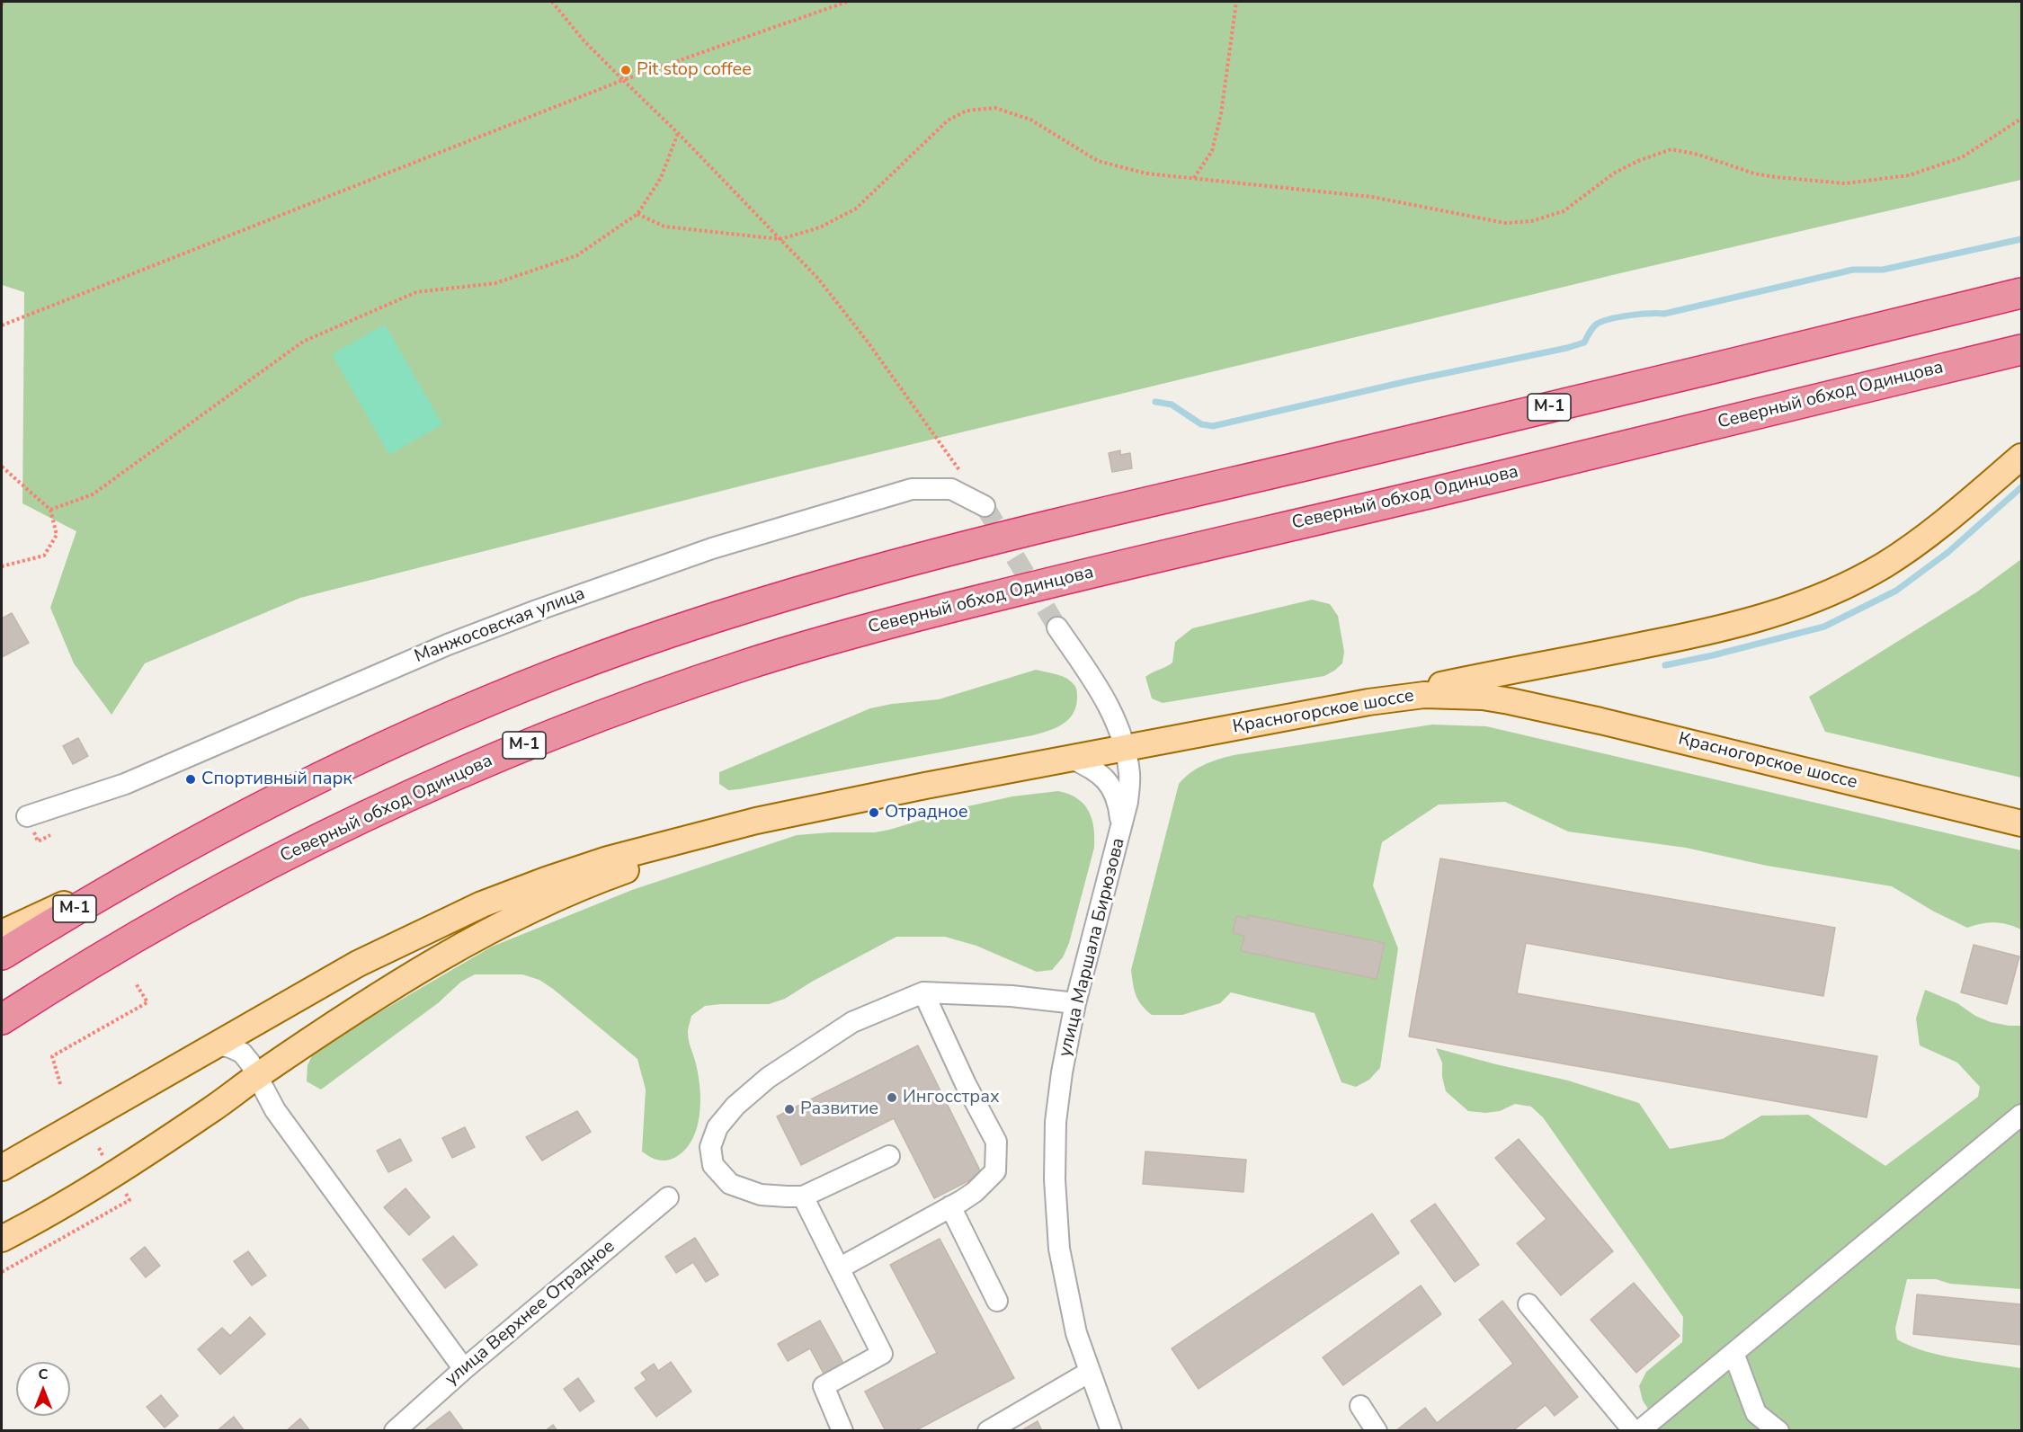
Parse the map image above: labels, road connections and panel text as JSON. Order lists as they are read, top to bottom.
{
  "streets": {
    "highway": ["Северный обход Одинцова", "М-1"],
    "main road": ["Красногорское шоссе"],
    "street": ["Манжосовская улица", "улица Маршала Бирюзова", "улица Верхнее Отрадное"]
  },
  "crossings": [
    ["Красногорское шоссе", "улица Маршала Бирюзова"]
  ],
  "places": [
    "Pit stop coffee",
    "Спортивный парк",
    "Отрадное",
    "Ингосстрах",
    "Развитие"
  ],
  "north": "top"
}
